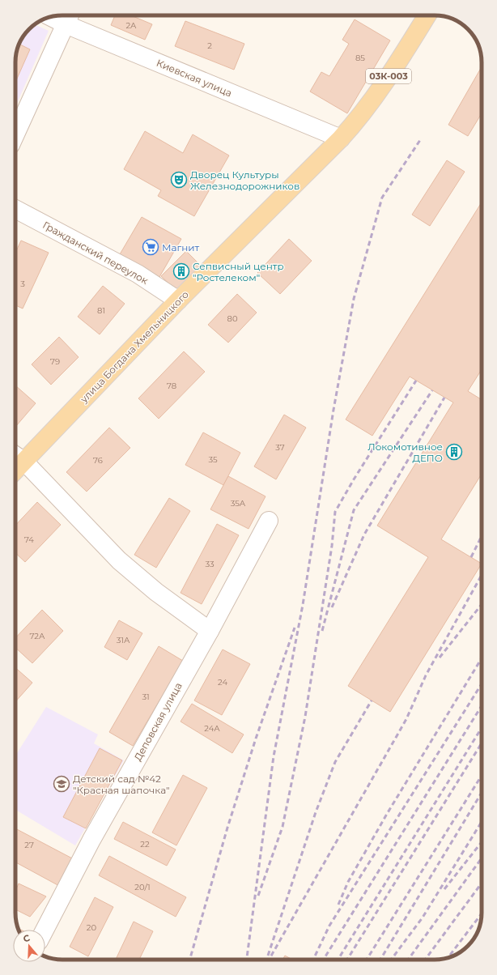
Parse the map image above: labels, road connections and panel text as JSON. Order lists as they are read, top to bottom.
{
  "streets": {
    "main road": ["03К-003", "улица Богдана Хмельницкого"],
    "street": ["Киевская улица", "Гражданский переулок", "Деповская улица"]
  },
  "crossings": [
    ["Киевская улица", "улица Богдана Хмельницкого"],
    ["Гражданский переулок", "улица Богдана Хмельницкого"]
  ],
  "places": {
    "theatre": ["Дворец Культуры Железнодорожников"],
    "supermarket": ["Магнит"],
    "building": ["Сепвисный центр \"Ростелеком\"", "Локомотивное ДЕПО"],
    "school or university": ["Детский сад №42 \"Красная шапочка\""]
  },
  "house_numbers": [
    "2А",
    "2",
    "85",
    "3",
    "81",
    "80",
    "79",
    "78",
    "37",
    "35",
    "76",
    "35А",
    "74",
    "33",
    "72А",
    "31А",
    "24",
    "31",
    "24А",
    "22",
    "27",
    "20/1",
    "20"
  ],
  "north": "top"
}
